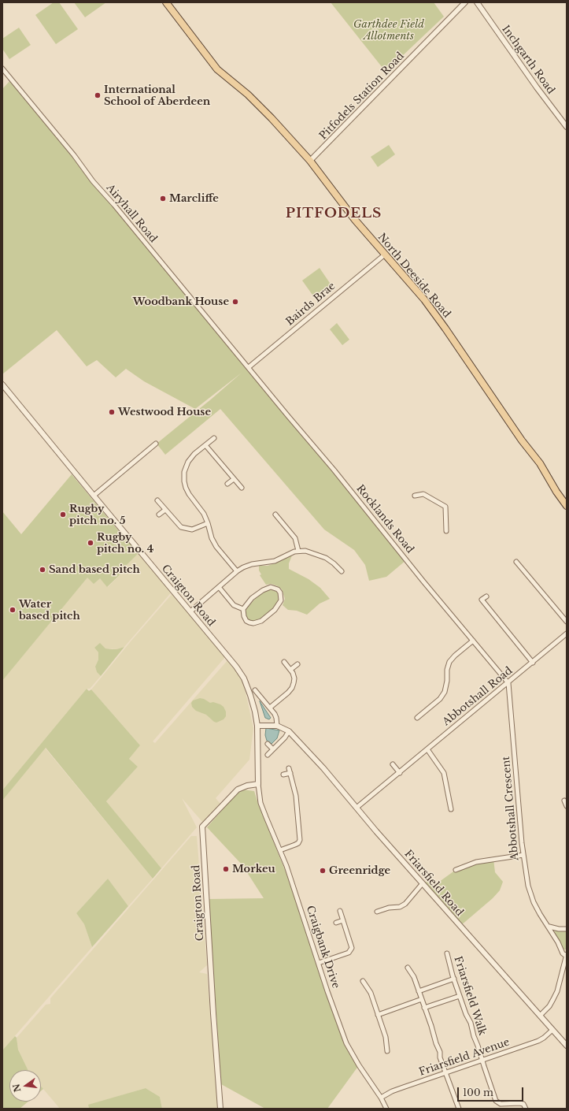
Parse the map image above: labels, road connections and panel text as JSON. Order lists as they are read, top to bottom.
{
  "streets": {
    "main road": ["North Deeside Road"],
    "street": [
      "Inchgarth Road",
      "Pitfodels Station Road",
      "Airyhall Road",
      "Bairds Brae",
      "Rocklands Road",
      "Craigton Road",
      "Abbotshall Road",
      "Abbotshall Crescent",
      "Friarsfield Road",
      "Craigbank Drive",
      "Friarsfield Walk",
      "Friarsfield Avenue"
    ]
  },
  "crossings": [
    ["Pitfodels Station Road", "North Deeside Road"],
    ["Airyhall Road", "Bairds Brae"],
    ["Airyhall Road", "Rocklands Road"],
    ["North Deeside Road", "Bairds Brae"],
    ["Bairds Brae", "Rocklands Road"],
    ["Rocklands Road", "Abbotshall Road"],
    ["Rocklands Road", "Abbotshall Crescent"],
    ["Craigton Road", "Craigbank Drive"],
    ["Abbotshall Road", "Abbotshall Crescent"],
    ["Abbotshall Road", "Friarsfield Road"],
    ["Friarsfield Road", "Friarsfield Avenue"],
    ["Craigbank Drive", "Friarsfield Avenue"],
    ["Friarsfield Walk", "Friarsfield Avenue"]
  ],
  "districts": ["PITFODELS"],
  "parks": ["Garthdee Field Allotments"],
  "places": [
    "International School of Aberdeen",
    "Marcliffe",
    "Woodbank House",
    "Westwood House",
    "Rugby pitch no. 5",
    "Rugby pitch no. 4",
    "Sand based pitch",
    "Water based pitch",
    "Morkeu",
    "Greenridge"
  ],
  "scale_bar": "100 m",
  "north": "left"
}
